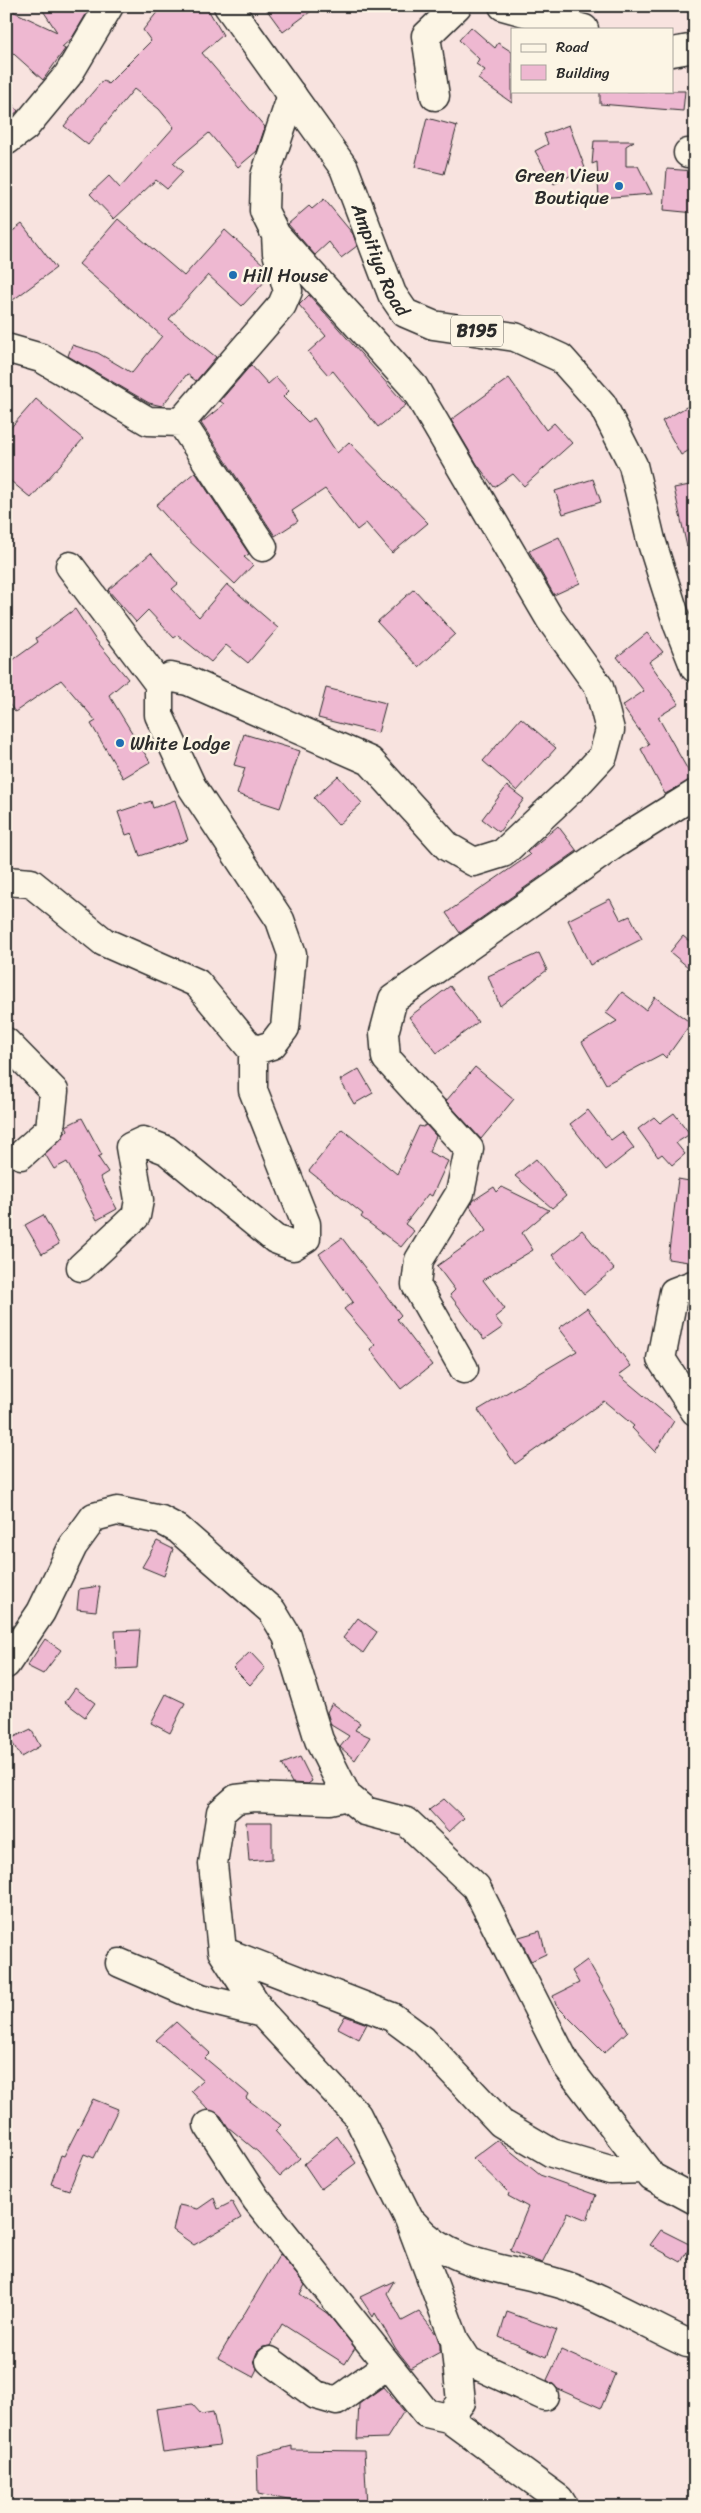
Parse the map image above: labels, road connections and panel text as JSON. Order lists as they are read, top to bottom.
{
  "streets": {
    "main road": ["Ampitiya Road", "B195"]
  },
  "places": ["Green View Boutique", "Hill House", "White Lodge"],
  "legend": ["Road", "Building"]
}
